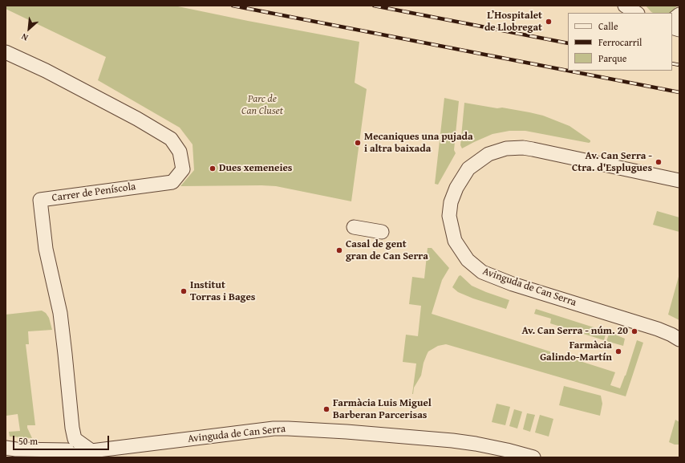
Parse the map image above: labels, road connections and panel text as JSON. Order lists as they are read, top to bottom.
{
  "streets": {
    "street": ["Carrer de Peníscola", "Avinguda de Can Serra"]
  },
  "crossings": [
    ["Carrer de Peníscola", "Avinguda de Can Serra"]
  ],
  "parks": ["Parc de Can Cluset"],
  "places": [
    "L’Hospitalet de Llobregat",
    "Mecaniques una pujada i altra baixada",
    "Av. Can Serra - Ctra. d'Esplugues",
    "Dues xemeneies",
    "Casal de gent gran de Can Serra",
    "Institut Torras i Bages",
    "Av. Can Serra - núm. 20",
    "Farmàcia Galindo-Martín",
    "Farmàcia Luis Miguel Barberan Parcerisas"
  ],
  "legend": ["Calle", "Ferrocarril", "Parque"],
  "scale_bar": "50 m",
  "north": "bottom left"
}
